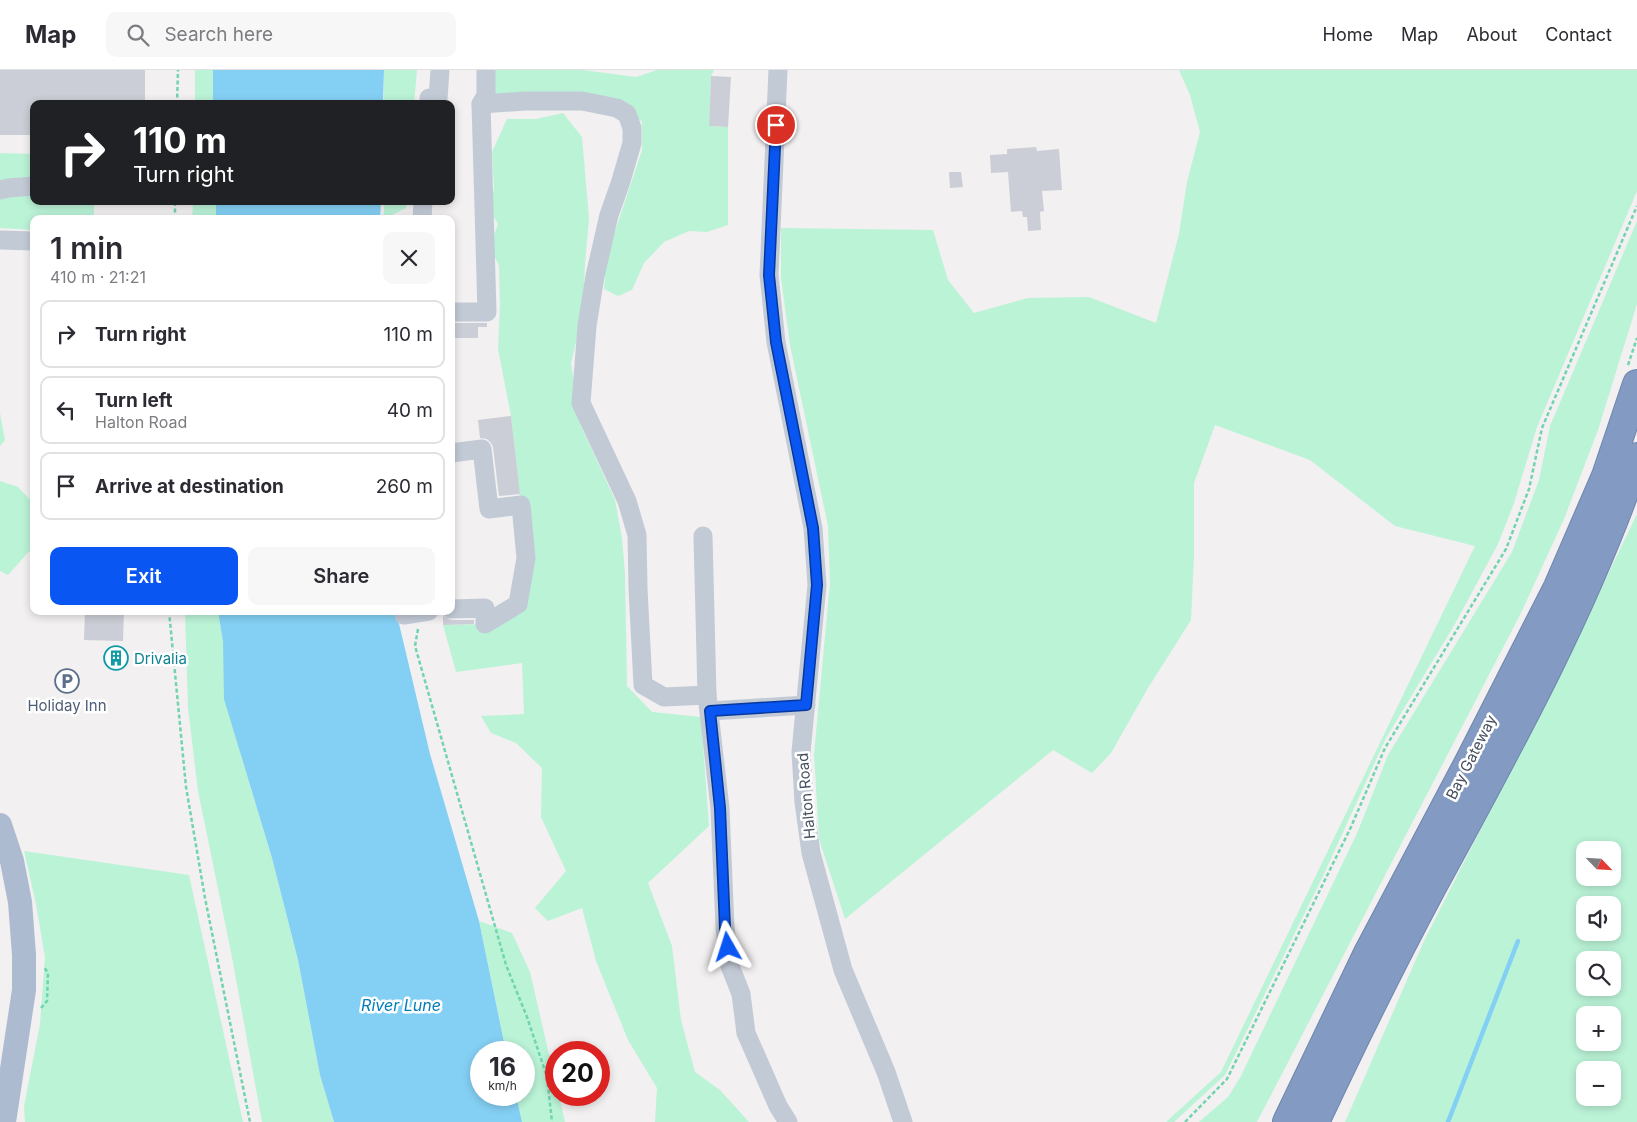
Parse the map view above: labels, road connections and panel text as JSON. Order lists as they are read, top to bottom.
{
  "streets": {
    "highway": ["Bay Gateway"],
    "street": ["Halton Road"]
  },
  "water": ["River Lune"],
  "places": {
    "building": ["Drivalia"],
    "parking": ["Holiday Inn"]
  },
  "north": "bottom right",
  "page": {
    "header": "Map",
    "search": "Search here",
    "nav": [
      "Home",
      "Map",
      "About",
      "Contact"
    ],
    "turn": ["110 m", "Turn right"],
    "heading": ["1 min", "410 m · 21:21"],
    "list": [
      {
        "name": "Turn right",
        "value": "110 m"
      },
      {
        "name": "Turn left",
        "note": "Halton Road",
        "value": "40 m"
      },
      {
        "name": "Arrive at destination",
        "value": "260 m"
      }
    ],
    "buttons": ["Exit", "Share"],
    "map_buttons": ["+", "−"],
    "speed": "16 km/h",
    "limit": "20"
  }
}
